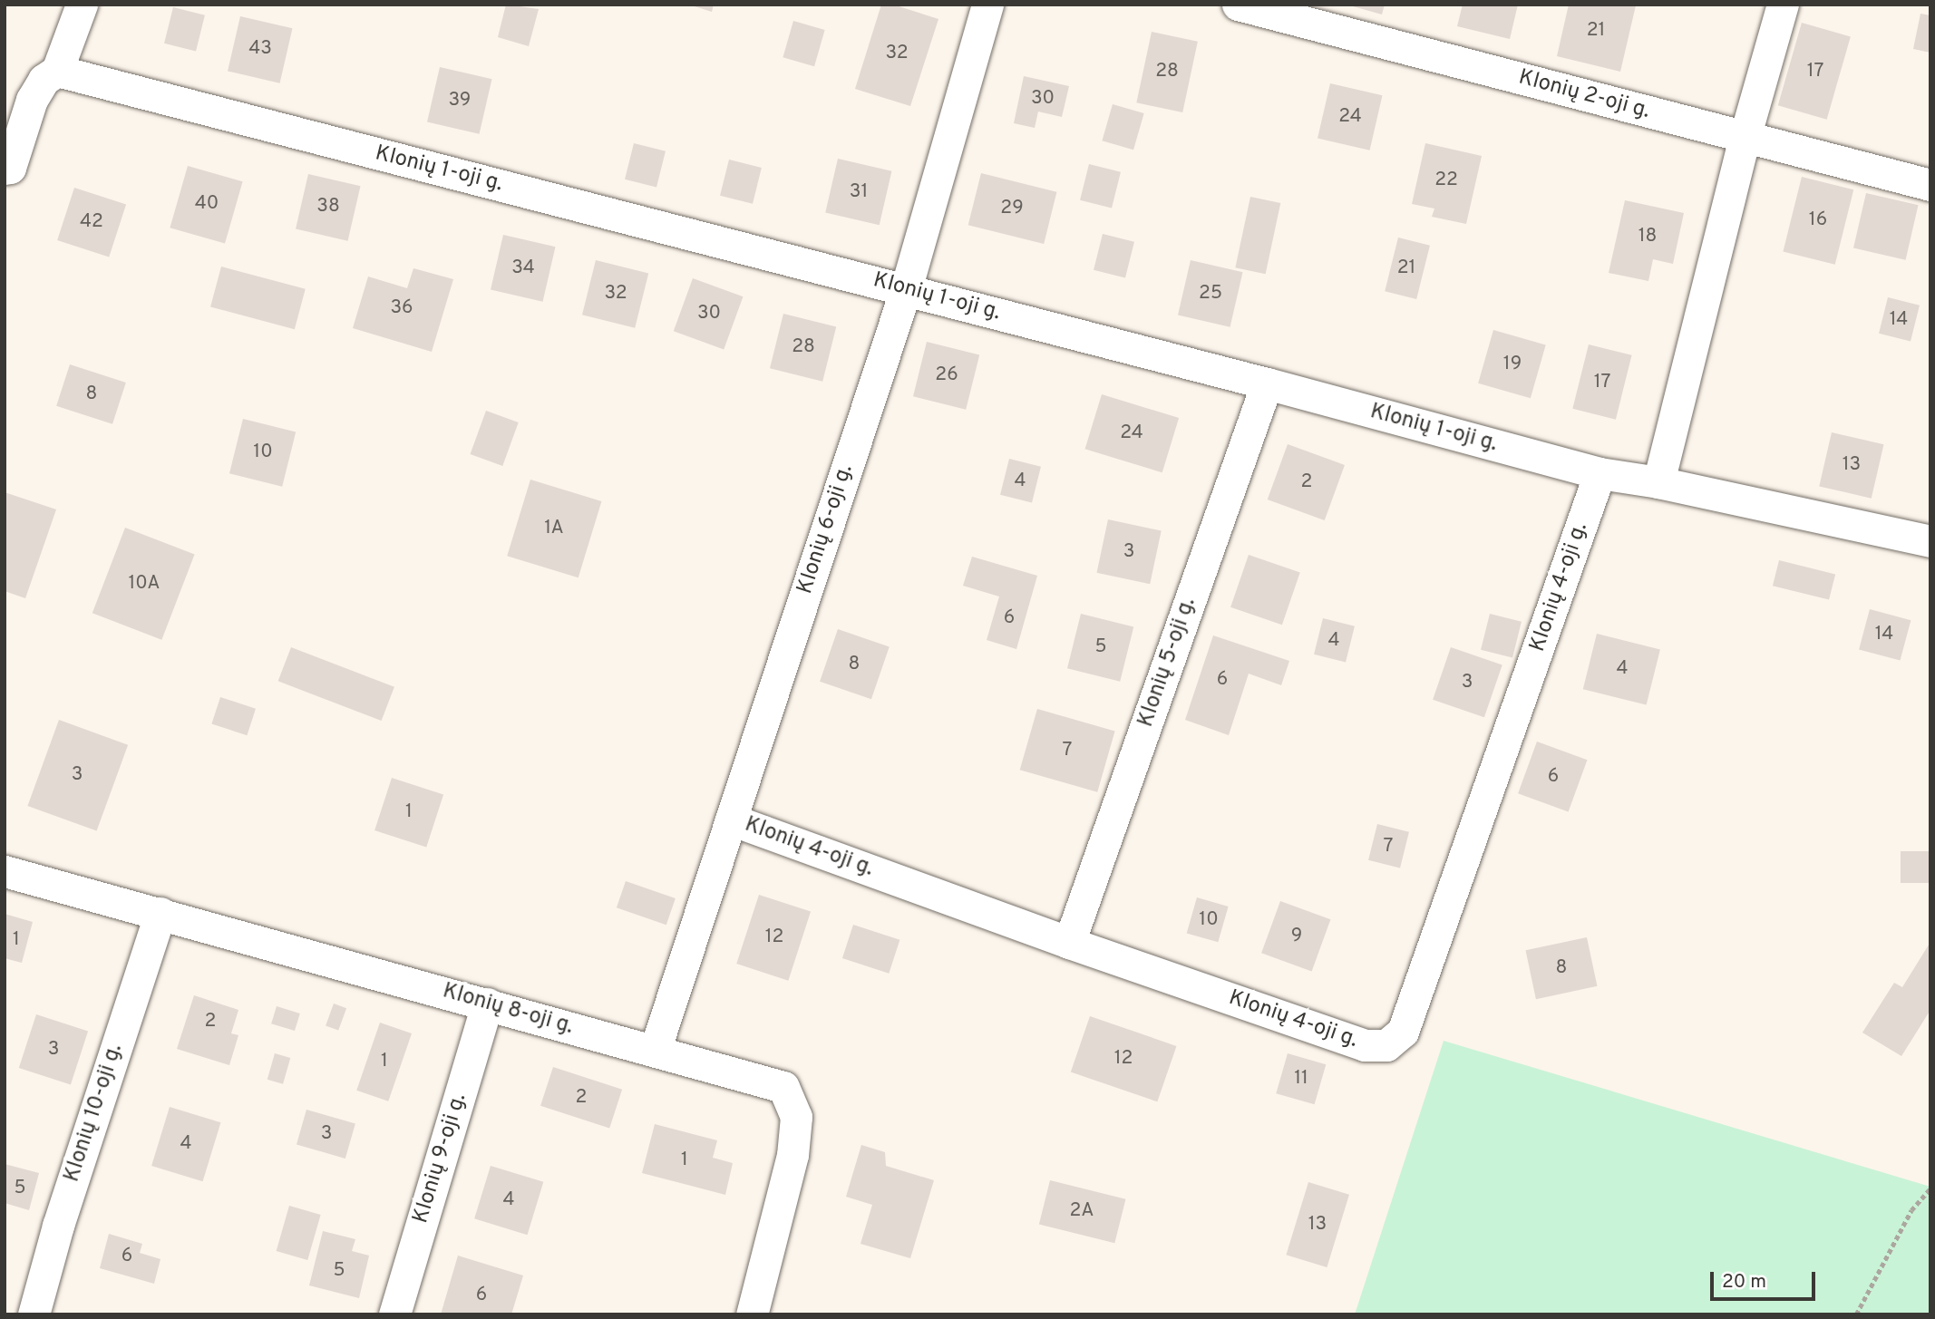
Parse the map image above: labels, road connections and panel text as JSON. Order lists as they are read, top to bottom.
{
  "streets": {
    "street": [
      "Klonių 2-oji g.",
      "Klonių 1-oji g.",
      "Klonių 6-oji g.",
      "Klonių 4-oji g.",
      "Klonių 5-oji g.",
      "Klonių 8-oji g.",
      "Klonių 10-oji g.",
      "Klonių 9-oji g."
    ]
  },
  "crossings": [
    ["Klonių 1-oji g.", "Klonių 6-oji g."],
    ["Klonių 1-oji g.", "Klonių 4-oji g."],
    ["Klonių 1-oji g.", "Klonių 5-oji g."],
    ["Klonių 6-oji g.", "Klonių 4-oji g."],
    ["Klonių 6-oji g.", "Klonių 8-oji g."],
    ["Klonių 4-oji g.", "Klonių 5-oji g."],
    ["Klonių 8-oji g.", "Klonių 10-oji g."],
    ["Klonių 8-oji g.", "Klonių 9-oji g."]
  ],
  "house_numbers": [
    "21",
    "43",
    "32",
    "28",
    "17",
    "30",
    "39",
    "24",
    "22",
    "31",
    "40",
    "38",
    "29",
    "16",
    "42",
    "18",
    "34",
    "21",
    "32",
    "25",
    "36",
    "30",
    "14",
    "28",
    "19",
    "26",
    "17",
    "8",
    "24",
    "10",
    "13",
    "4",
    "2",
    "1A",
    "3",
    "10A",
    "6",
    "14",
    "4",
    "5",
    "8",
    "4",
    "6",
    "3",
    "7",
    "3",
    "6",
    "1",
    "7",
    "10",
    "9",
    "12",
    "1",
    "8",
    "2",
    "3",
    "12",
    "1",
    "11",
    "2",
    "3",
    "4",
    "1",
    "5",
    "4",
    "2A",
    "13",
    "6",
    "5",
    "6"
  ],
  "scale_bar": "20 m"
}
